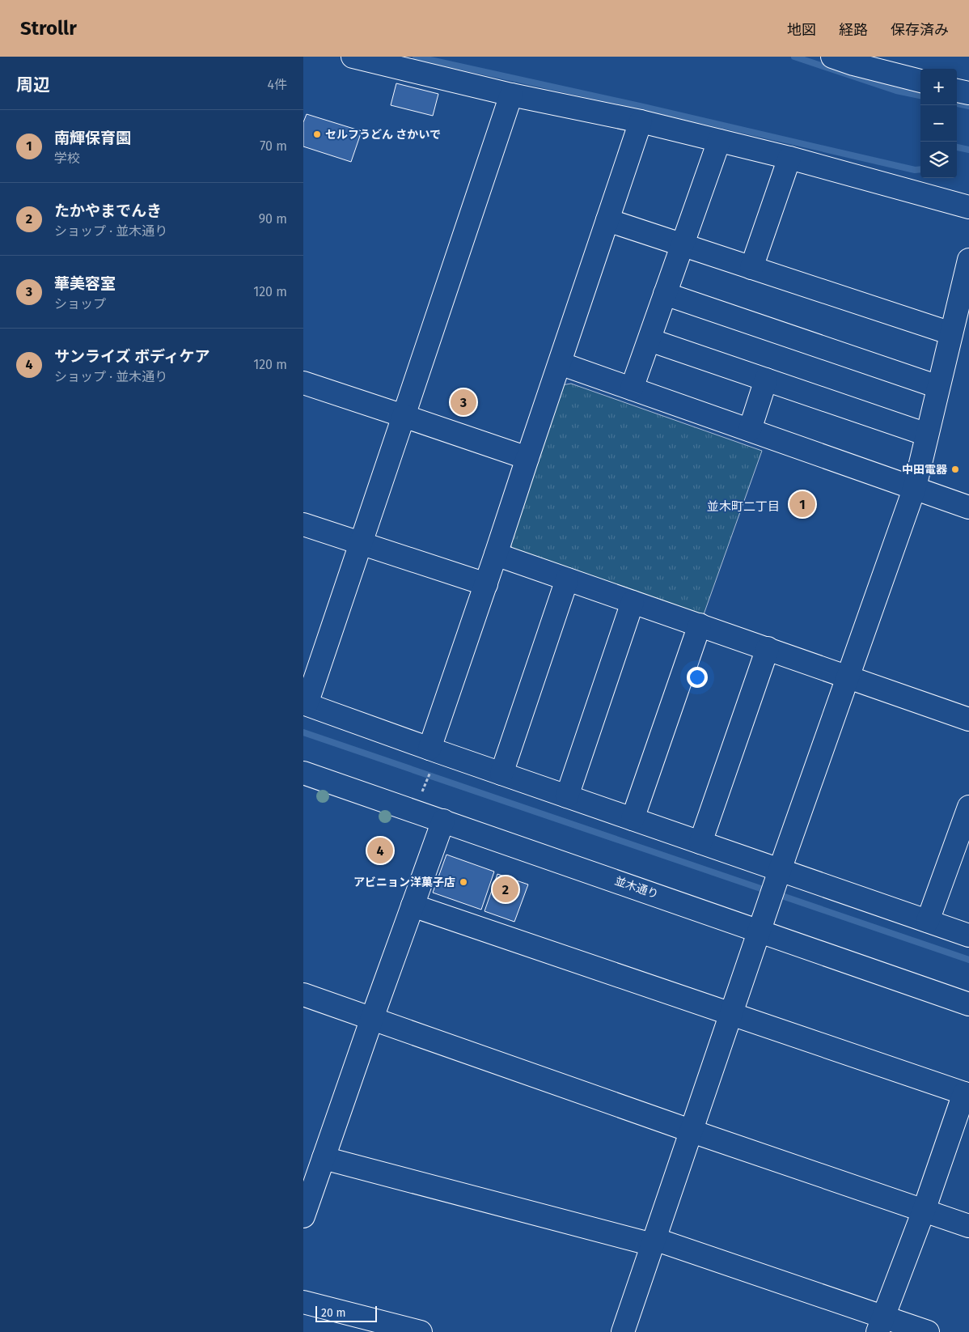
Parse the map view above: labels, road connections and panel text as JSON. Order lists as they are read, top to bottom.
{
  "streets": {
    "street": ["並木通り"]
  },
  "districts": ["並木町二丁目"],
  "places": ["セルフうどん さかいで", "中田電器", "アビニョン洋菓子店"],
  "scale_bar": "20 m",
  "page": {
    "header": "Strollr",
    "nav": ["地図", "経路", "保存済み"],
    "heading": ["周辺", "4件"],
    "map_buttons": ["+", "−"],
    "list": [
      {
        "mark": "1",
        "name": "南輝保育園",
        "note": "学校",
        "value": "70 m"
      },
      {
        "mark": "2",
        "name": "たかやまでんき",
        "note": "ショップ · 並木通り",
        "value": "90 m"
      },
      {
        "mark": "3",
        "name": "華美容室",
        "note": "ショップ",
        "value": "120 m"
      },
      {
        "mark": "4",
        "name": "サンライズ ボディケア",
        "note": "ショップ · 並木通り",
        "value": "120 m"
      }
    ],
    "pins": [
      "3",
      "1",
      "4",
      "2"
    ],
    "scale": "20 m"
  }
}
